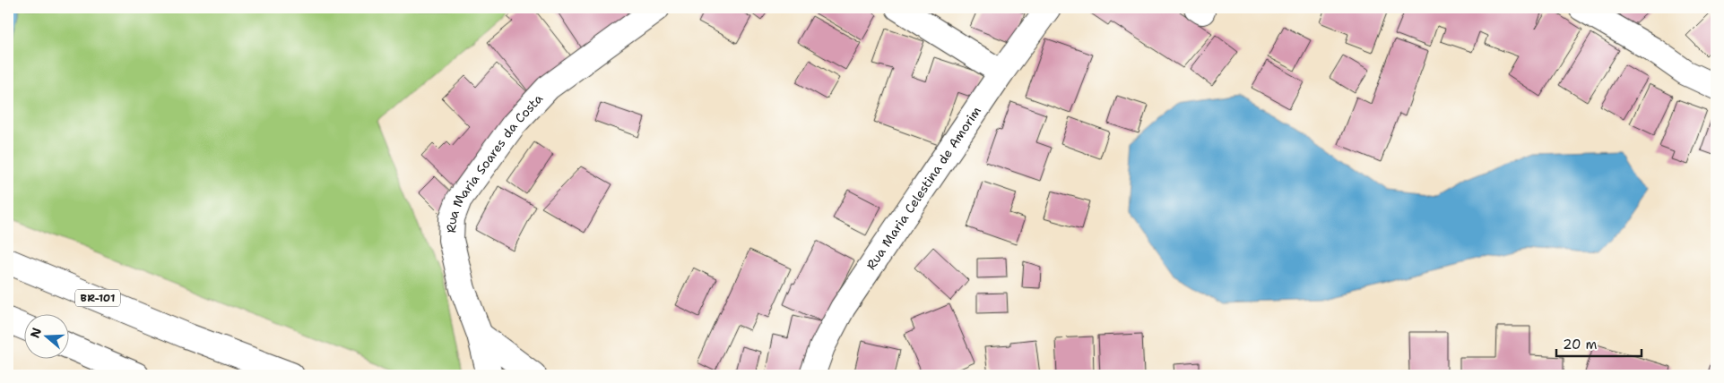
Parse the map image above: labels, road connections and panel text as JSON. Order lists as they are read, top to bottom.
{
  "streets": {
    "main road": ["Rua Maria Soares da Costa", "Rua Maria Celestina de Amorim", "BR-101"]
  },
  "scale_bar": "20 m",
  "north": "left"
}
